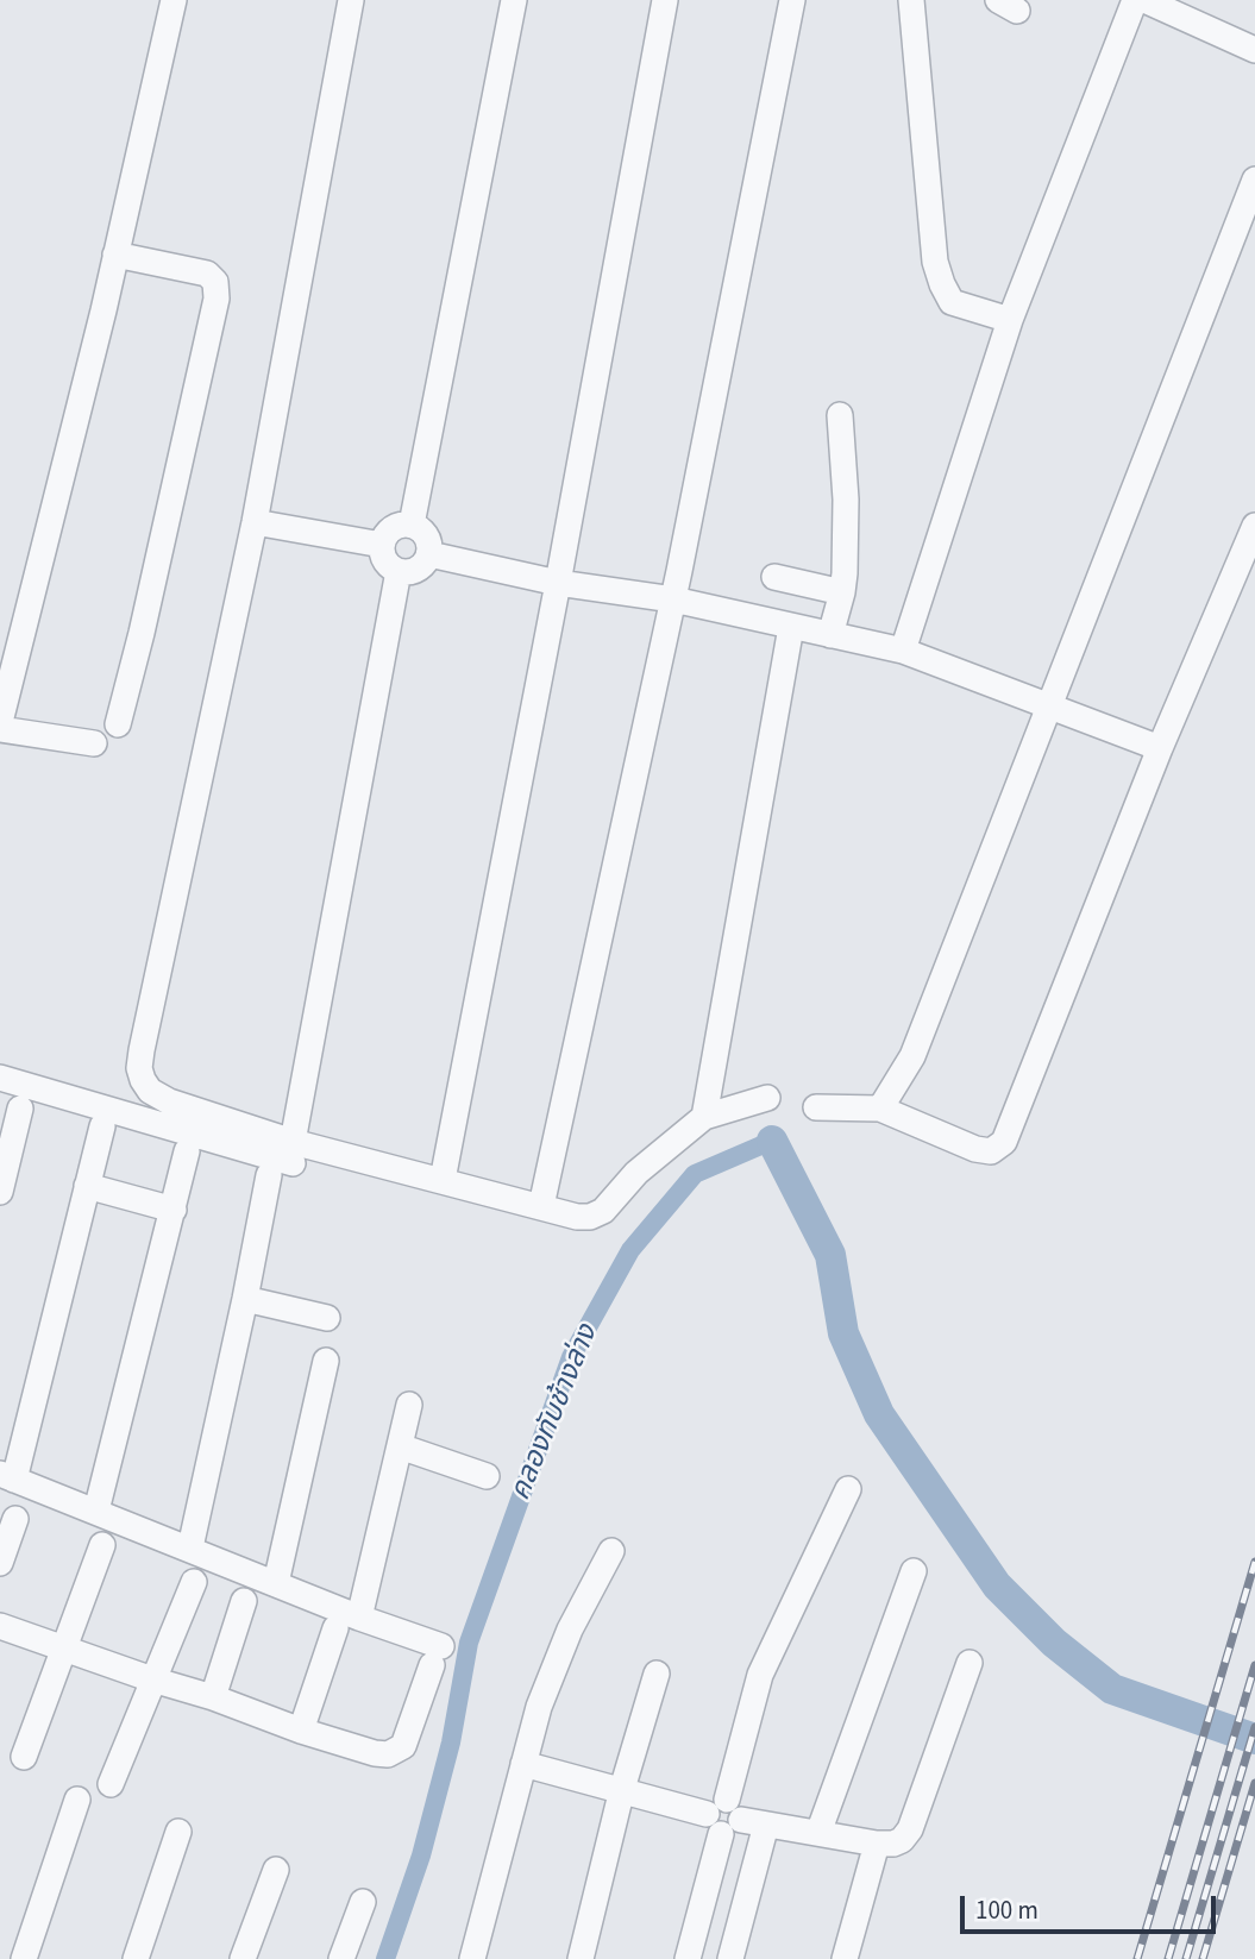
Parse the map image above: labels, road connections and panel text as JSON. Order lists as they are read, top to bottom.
{
  "water": ["คลองทับช้างล่าง"],
  "scale_bar": "100 m"
}
